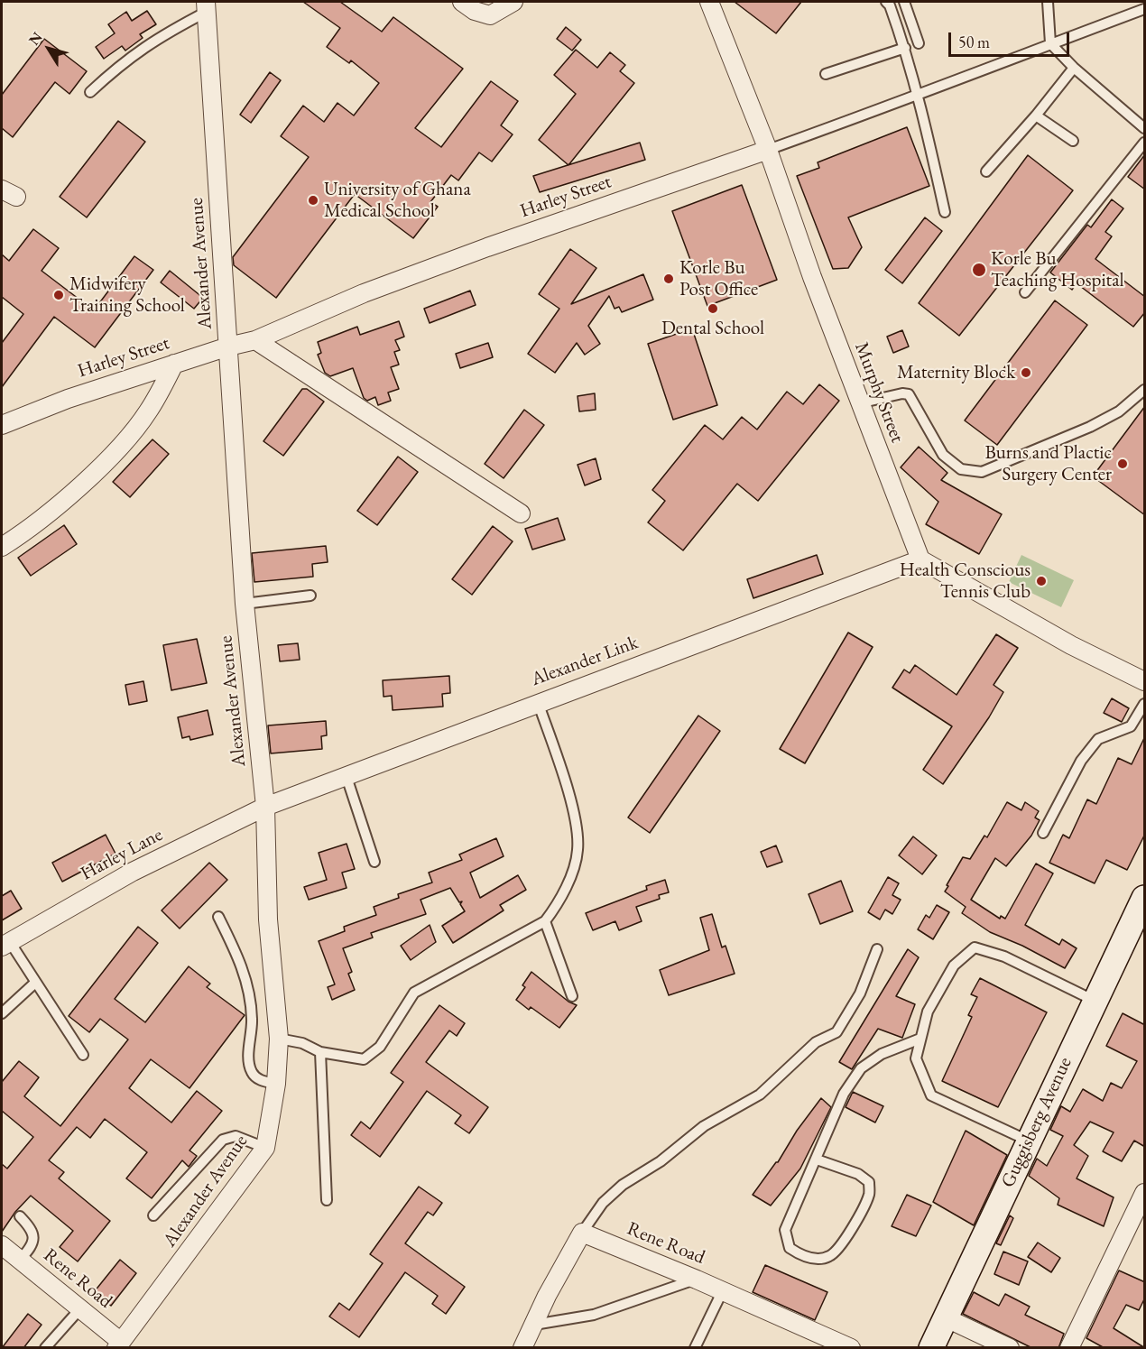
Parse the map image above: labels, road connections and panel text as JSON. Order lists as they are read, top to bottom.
{
  "streets": {
    "main road": ["Guggisberg Avenue"],
    "street": [
      "Harley Street",
      "Alexander Avenue",
      "Murphy Street",
      "Alexander Link",
      "Harley Lane",
      "Rene Road"
    ]
  },
  "crossings": [
    ["Harley Street", "Alexander Avenue"],
    ["Harley Street", "Murphy Street"],
    ["Alexander Avenue", "Alexander Link"],
    ["Alexander Avenue", "Harley Lane"],
    ["Alexander Avenue", "Rene Road"],
    ["Murphy Street", "Alexander Link"],
    ["Alexander Link", "Harley Lane"]
  ],
  "places": [
    "University of Ghana Medical School",
    "Korle Bu Teaching Hospital",
    "Korle Bu Post Office",
    "Midwifery Training School",
    "Dental School",
    "Maternity Block",
    "Burns and Plactic Surgery Center",
    "Health Conscious Tennis Club"
  ],
  "scale_bar": "50 m",
  "north": "top left"
}
